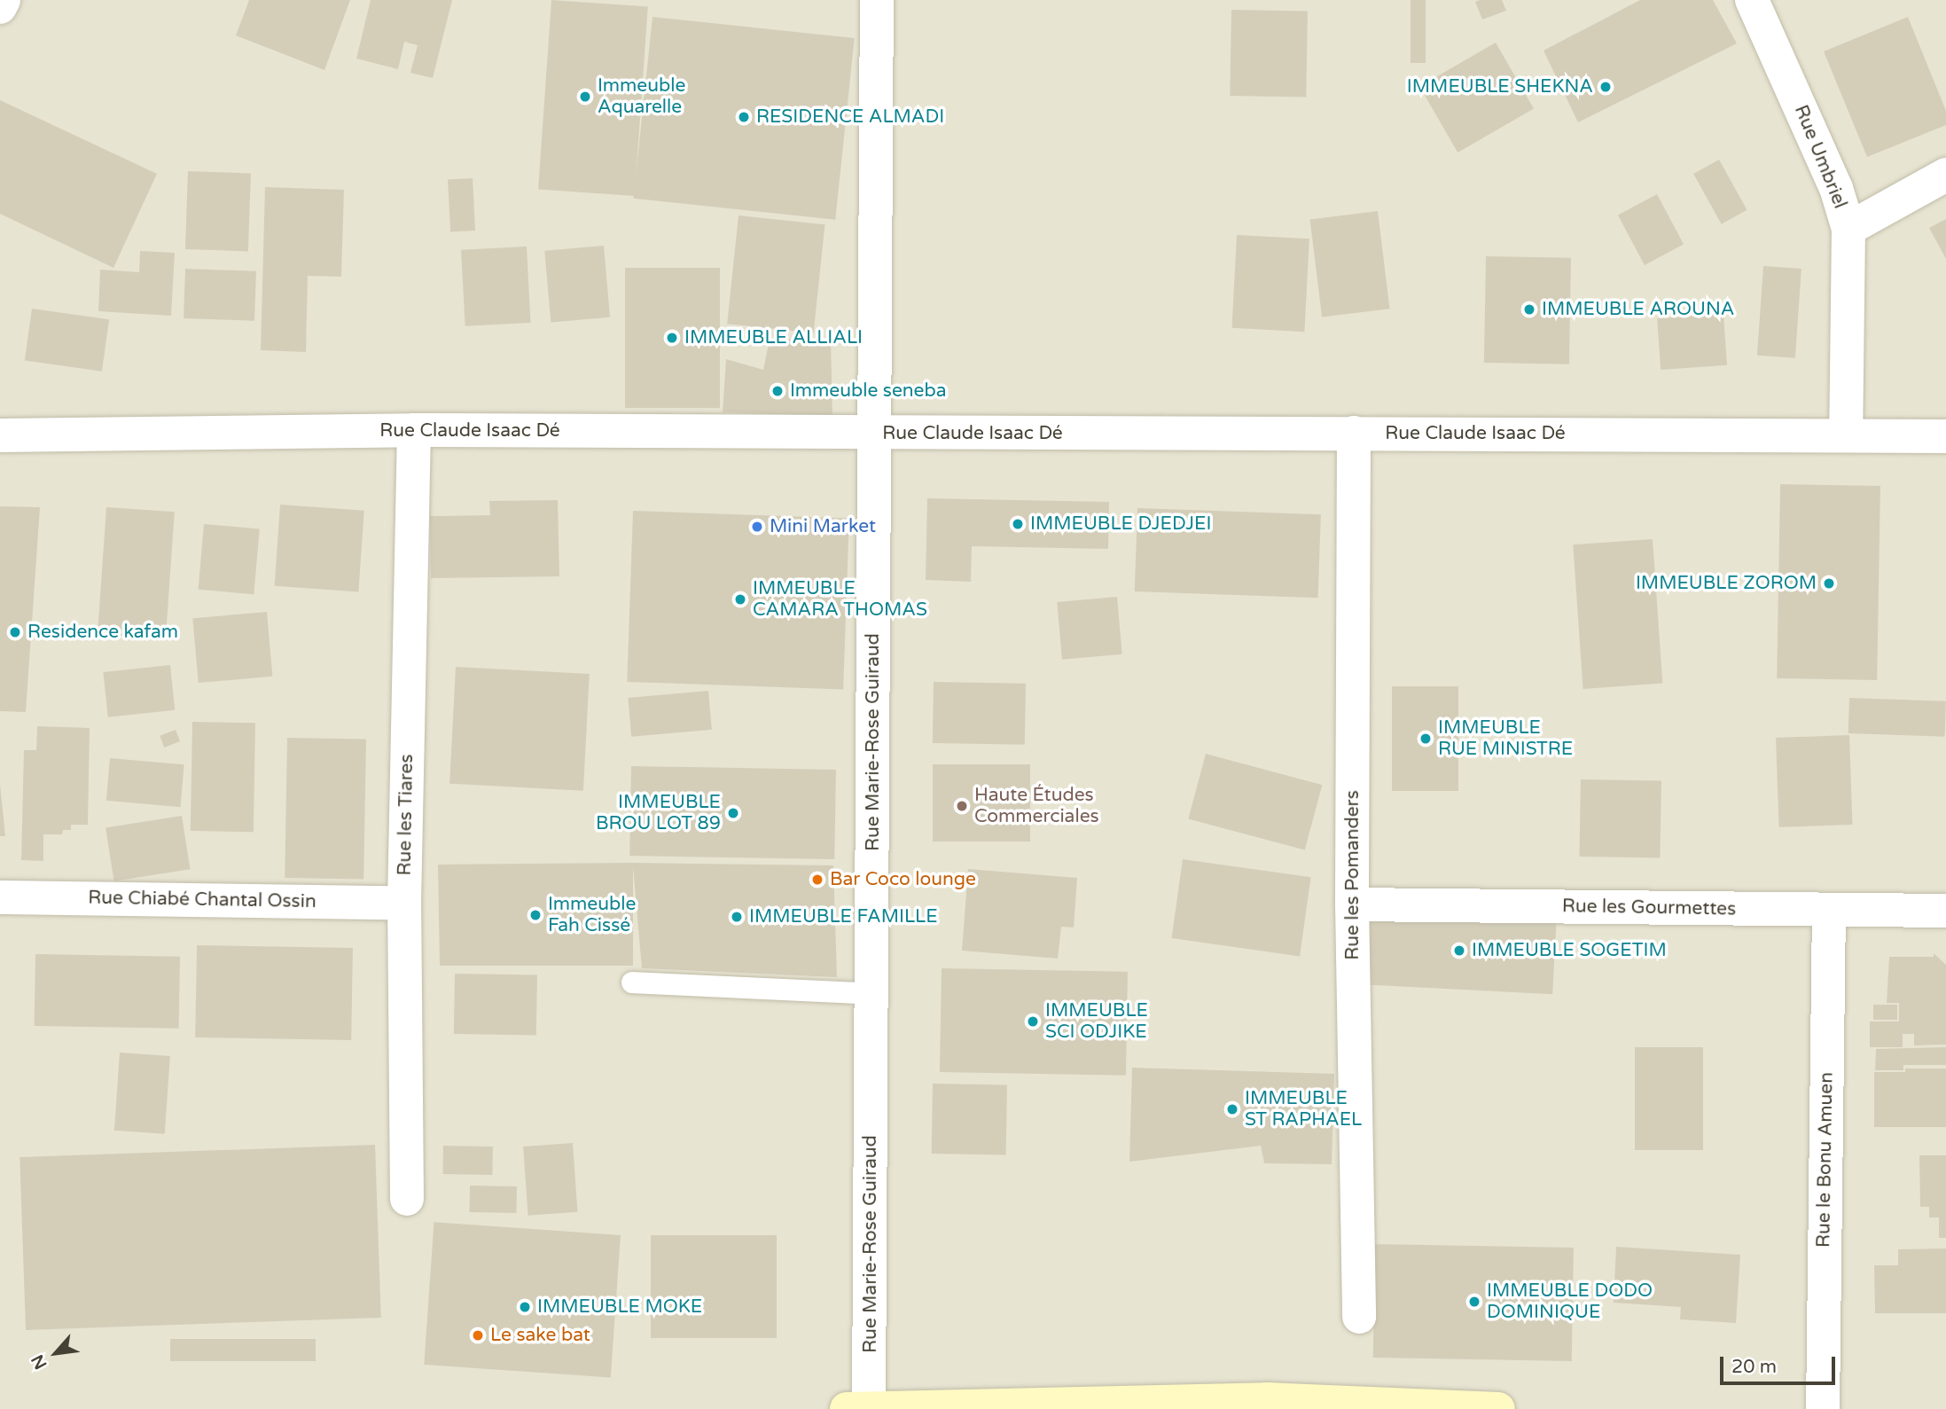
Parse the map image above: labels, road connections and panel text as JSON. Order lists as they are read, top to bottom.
{
  "streets": {
    "street": [
      "Rue Umbriel",
      "Rue Claude Isaac Dé",
      "Rue Marie-Rose Guiraud",
      "Rue les Tiares",
      "Rue les Pomanders",
      "Rue Chiabé Chantal Ossin",
      "Rue les Gourmettes",
      "Rue le Bonu Amuen"
    ]
  },
  "crossings": [
    ["Rue Umbriel", "Rue Claude Isaac Dé"],
    ["Rue Claude Isaac Dé", "Rue Marie-Rose Guiraud"],
    ["Rue Claude Isaac Dé", "Rue les Tiares"],
    ["Rue Claude Isaac Dé", "Rue les Pomanders"],
    ["Rue les Tiares", "Rue Chiabé Chantal Ossin"],
    ["Rue les Pomanders", "Rue les Gourmettes"],
    ["Rue les Gourmettes", "Rue le Bonu Amuen"]
  ],
  "places": [
    "IMMEUBLE SHEKNA",
    "Immeuble Aquarelle",
    "RESIDENCE ALMADI",
    "IMMEUBLE AROUNA",
    "IMMEUBLE ALLIALI",
    "Immeuble seneba",
    "IMMEUBLE DJEDJEI",
    "Mini Market",
    "IMMEUBLE ZOROM",
    "IMMEUBLE CAMARA THOMAS",
    "Residence kafam",
    "IMMEUBLE RUE MINISTRE",
    "Haute Études Commerciales",
    "IMMEUBLE BROU LOT 89",
    "Bar Coco lounge",
    "Immeuble Fah Cissé",
    "IMMEUBLE FAMILLE",
    "IMMEUBLE SOGETIM",
    "IMMEUBLE SCI ODJIKE",
    "IMMEUBLE ST RAPHAEL",
    "IMMEUBLE DODO DOMINIQUE",
    "IMMEUBLE MOKE",
    "Le sake bat"
  ],
  "scale_bar": "20 m",
  "north": "bottom left"
}
